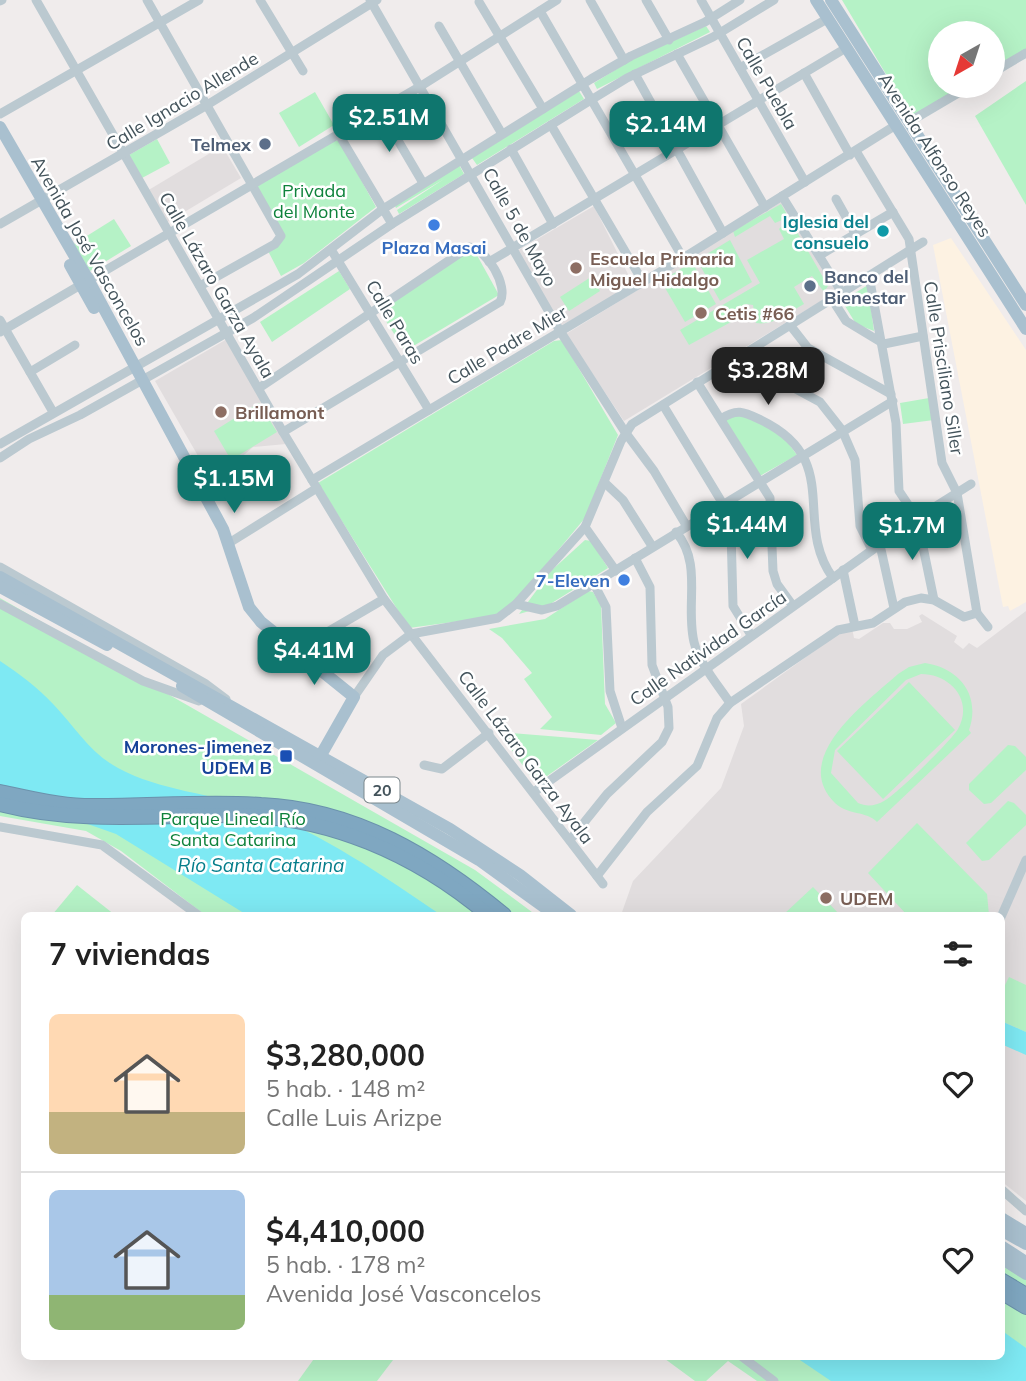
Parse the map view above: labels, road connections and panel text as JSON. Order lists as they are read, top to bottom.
{
  "streets": {
    "main road": ["Avenida Alfonso Reyes", "Avenida José Vasconcelos", "20"],
    "street": [
      "Calle Puebla",
      "Calle Ignacio Allende",
      "Calle 5 de Mayo",
      "Calle Lázaro Garza Ayala",
      "Calle Paras",
      "Calle Padre Mier",
      "Calle Prisciliano Siller",
      "Calle Natividad García"
    ]
  },
  "crossings": [
    ["Calle Puebla", "Calle Padre Mier"],
    ["Calle Ignacio Allende", "Calle 5 de Mayo"],
    ["Calle Ignacio Allende", "Avenida José Vasconcelos"],
    ["Calle Ignacio Allende", "Calle Lázaro Garza Ayala"],
    ["Avenida Alfonso Reyes", "Calle Padre Mier"],
    ["Calle 5 de Mayo", "Calle Padre Mier"],
    ["Avenida José Vasconcelos", "Calle Padre Mier"],
    ["Calle Lázaro Garza Ayala", "Calle Padre Mier"],
    ["Calle Lázaro Garza Ayala", "Calle Natividad García"],
    ["Calle Paras", "Calle Padre Mier"],
    ["Calle Padre Mier", "Calle Prisciliano Siller"],
    ["Calle Prisciliano Siller", "Calle Natividad García"]
  ],
  "water": ["Río Santa Catarina"],
  "parks": ["Privada del Monte", "Parque Lineal Río Santa Catarina"],
  "places": {
    "other": [
      "Telmex",
      "Plaza Masai",
      "Iglesia del consuelo",
      "Escuela Primaria Miguel Hidalgo",
      "Banco del Bienestar",
      "Cetis #66",
      "Brillamont",
      "7-Eleven",
      "UDEM"
    ],
    "transit": ["Morones-Jimenez UDEM B"]
  },
  "north": "bottom left",
  "page": {
    "price": [
      "$2.51M",
      "$2.14M",
      "$3.28M",
      "$1.15M",
      "$1.44M",
      "$1.7M",
      "$4.41M"
    ],
    "heading": "7 viviendas",
    "list": [
      {
        "name": "$3,280,000",
        "note": "5 hab. · 148 m² · Calle Luis Arizpe"
      },
      {
        "name": "$4,410,000",
        "note": "5 hab. · 178 m² · Avenida José Vasconcelos"
      }
    ]
  }
}
